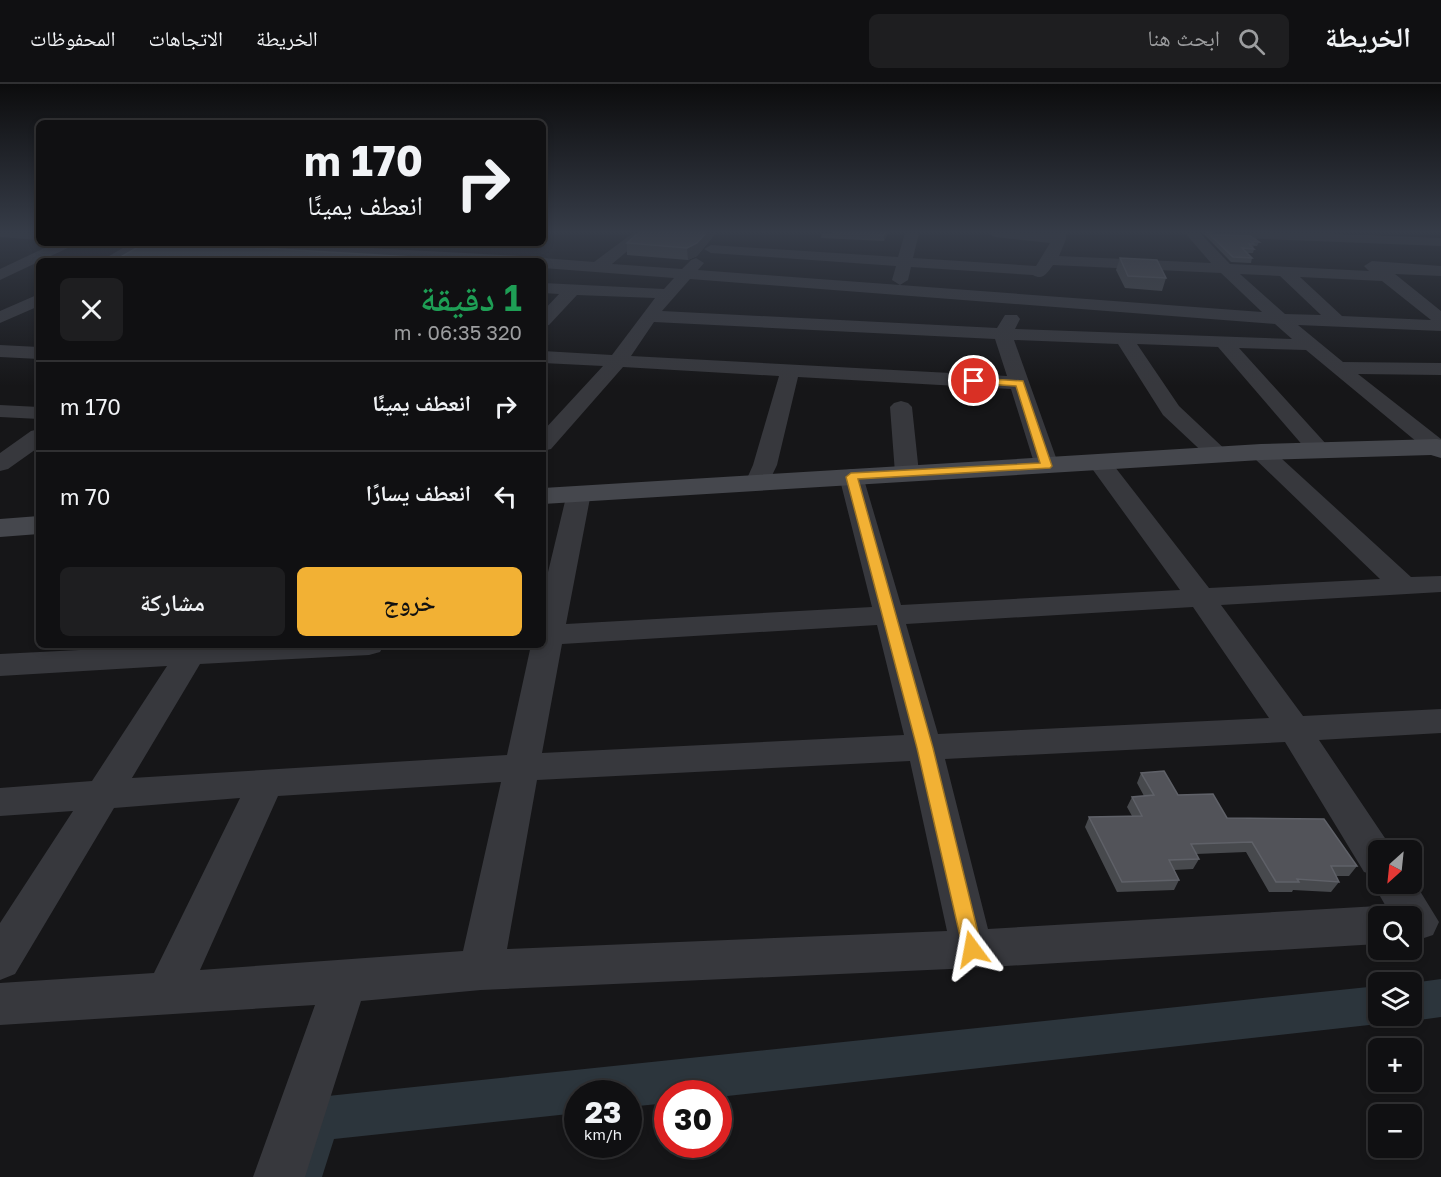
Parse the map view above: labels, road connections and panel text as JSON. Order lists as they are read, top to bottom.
{
  "north": "bottom left",
  "page": {
    "header": "الخريطة",
    "search": "ابحث هنا",
    "nav": ["الخريطة", "الاتجاهات", "المحفوظات"],
    "turn": ["170 m", "انعطف يمينًا"],
    "heading": ["1 دقيقة", "320 m · 06:35"],
    "list": [
      {
        "name": "انعطف يمينًا",
        "value": "170 m"
      },
      {
        "name": "انعطف يسارًا",
        "value": "70 m"
      }
    ],
    "buttons": ["خروج", "مشاركة"],
    "map_buttons": ["+", "−"],
    "speed": "23 km/h",
    "limit": "30"
  }
}
